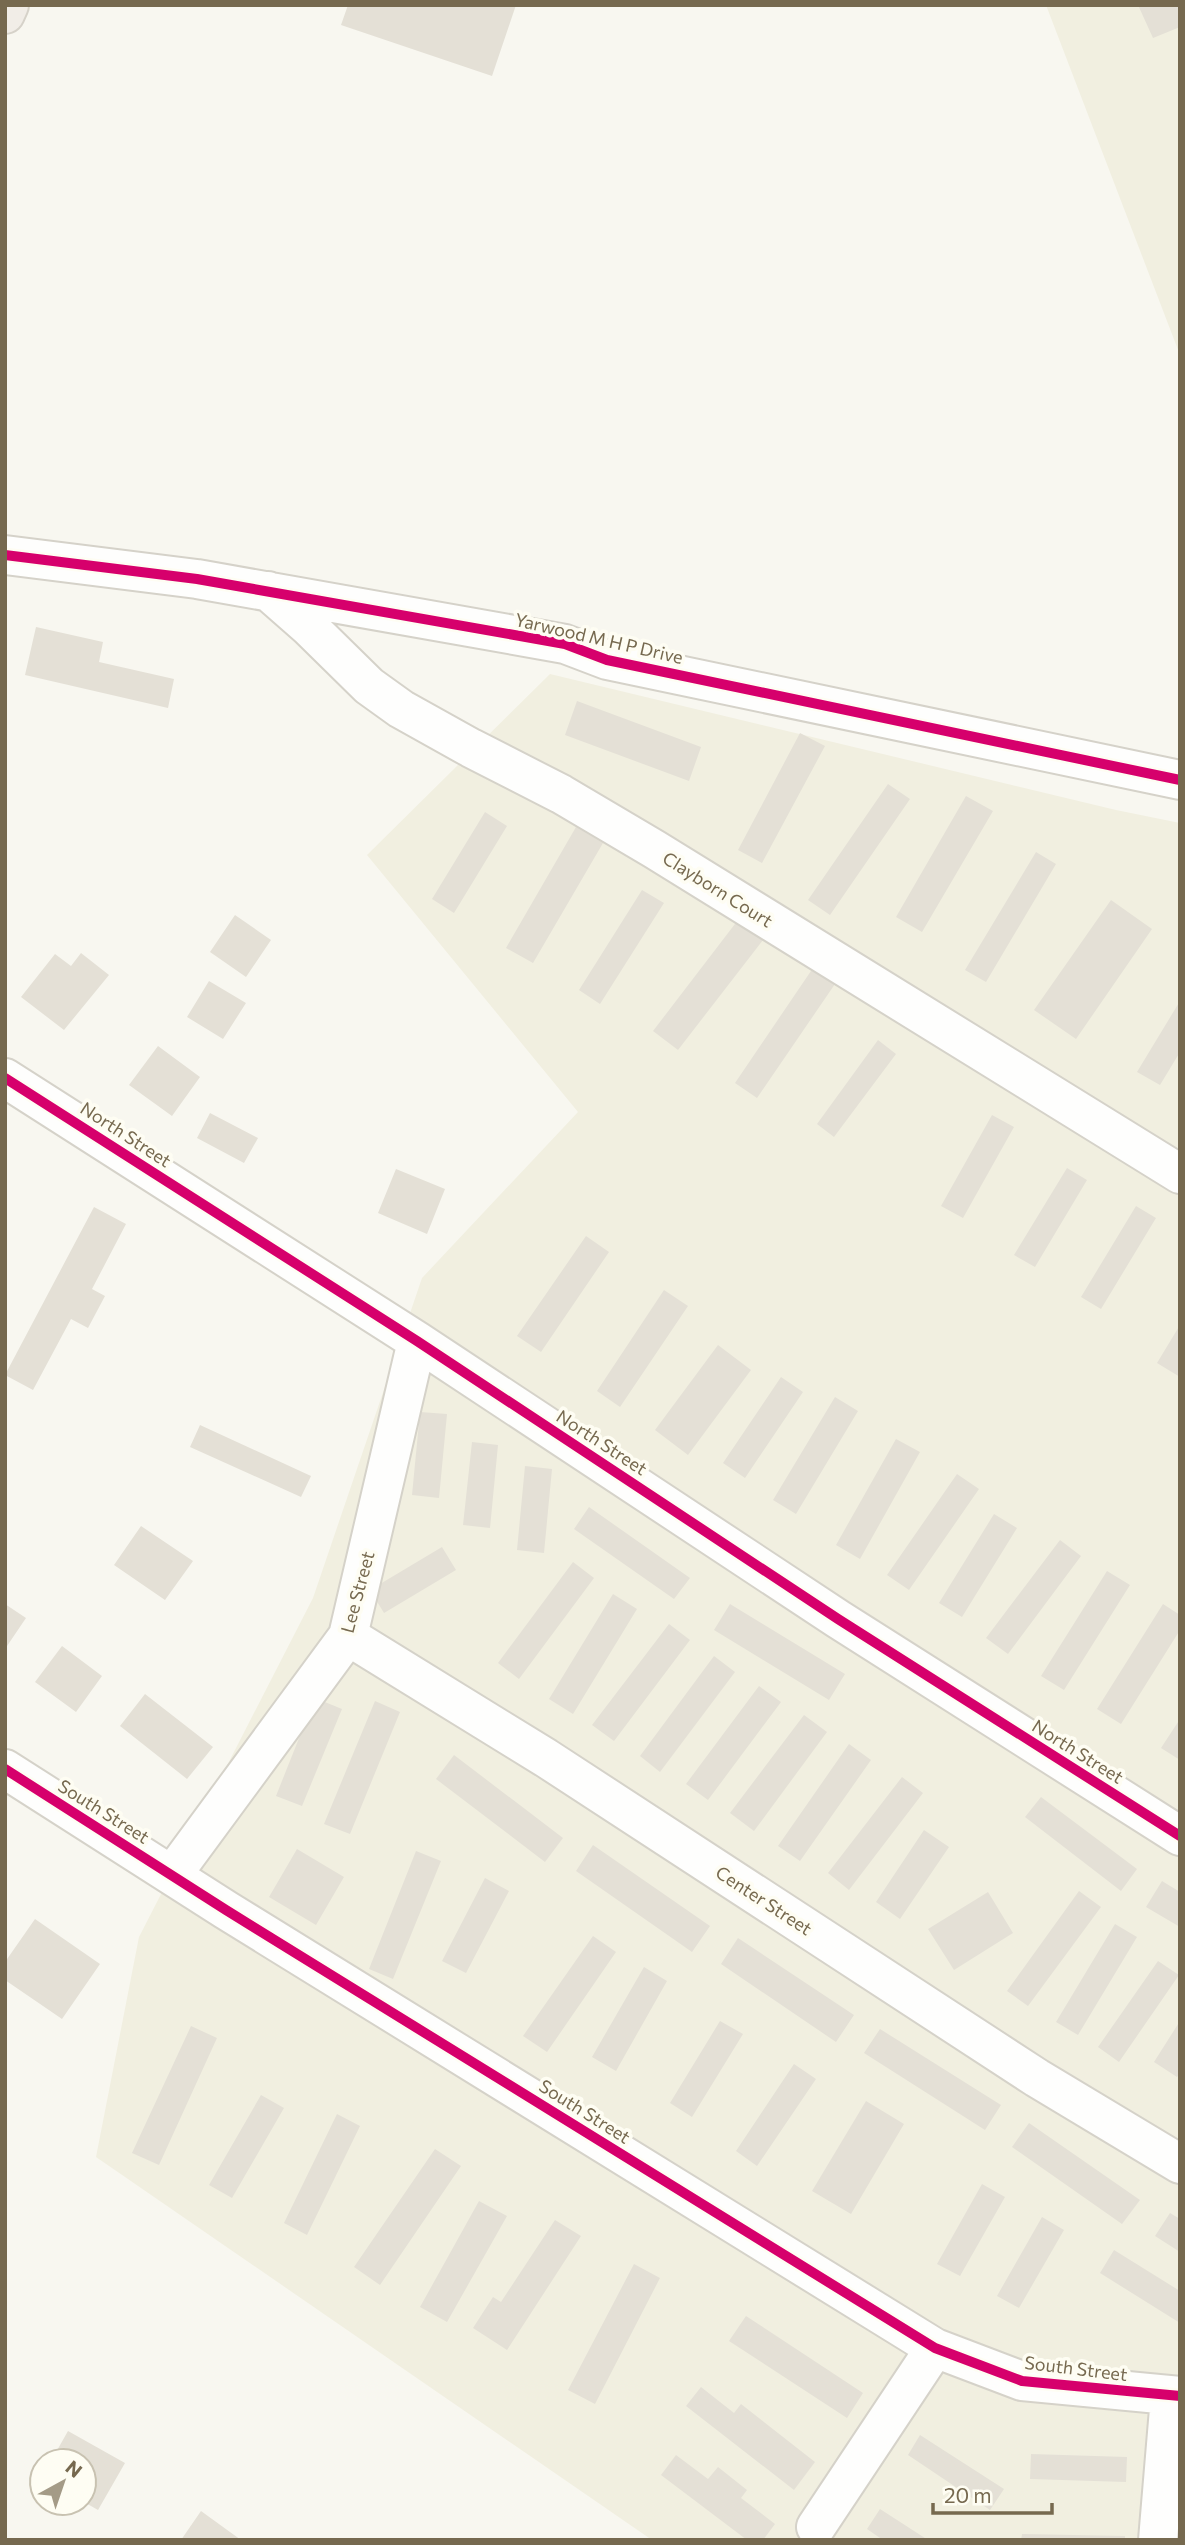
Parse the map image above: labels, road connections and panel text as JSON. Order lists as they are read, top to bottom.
{
  "streets": {
    "street": [
      "Yarwood M H P Drive",
      "Clayborn Court",
      "North Street",
      "Lee Street",
      "South Street",
      "Center Street"
    ]
  },
  "crossings": [
    ["Yarwood M H P Drive", "Clayborn Court"],
    ["North Street", "Lee Street"],
    ["Lee Street", "South Street"],
    ["Lee Street", "Center Street"]
  ],
  "scale_bar": "20 m",
  "north": "top right"
}
